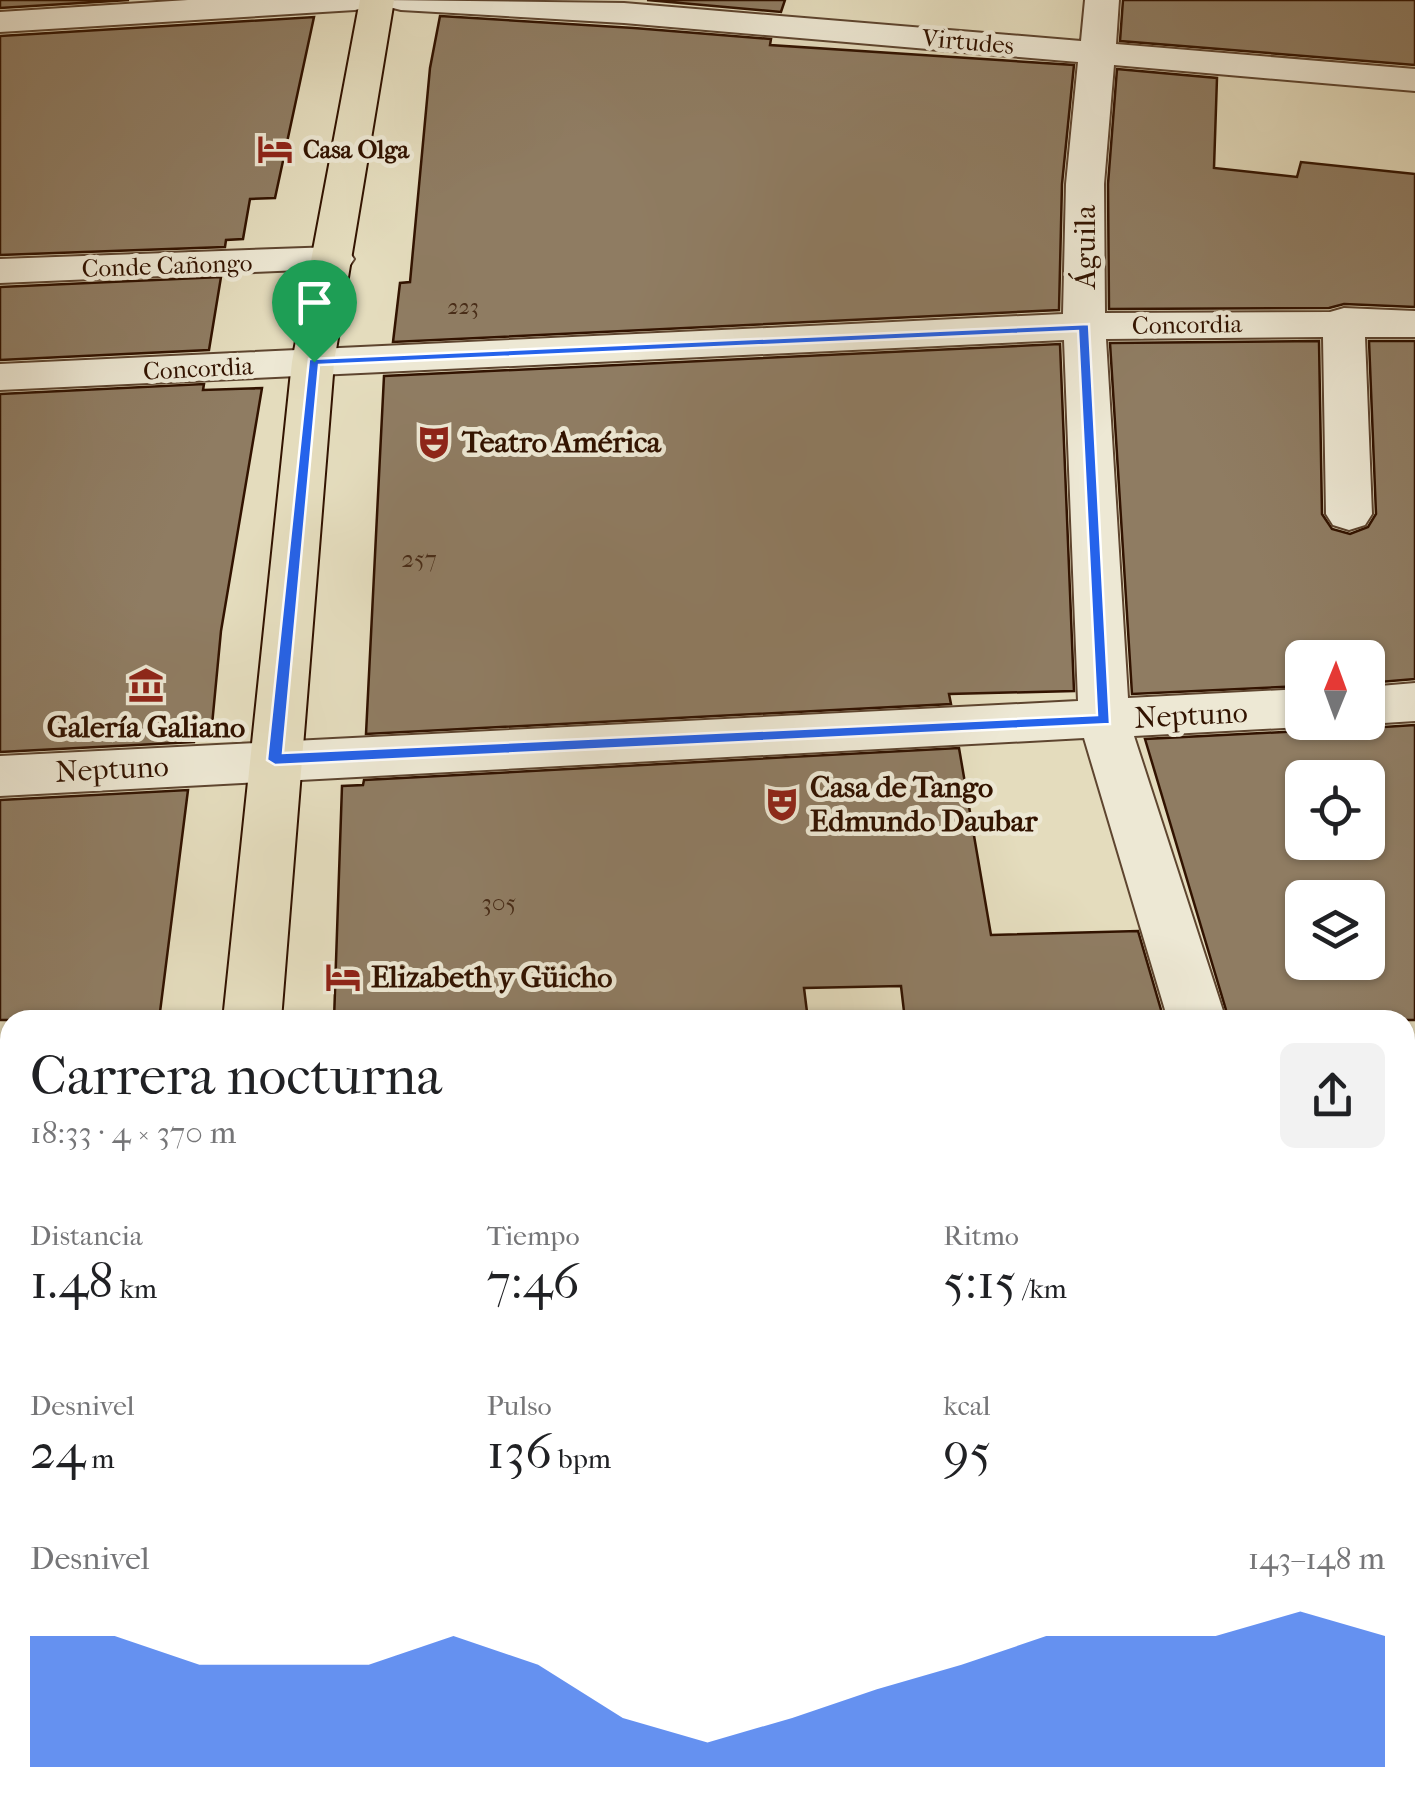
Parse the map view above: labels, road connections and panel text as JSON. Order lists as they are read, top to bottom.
{
  "streets": {
    "street": [
      "Virtudes",
      "Águila",
      "Conde Cañongo",
      "Concordia",
      "Neptuno"
    ]
  },
  "crossings": [
    ["Virtudes", "Águila"],
    ["Águila", "Concordia"],
    ["Águila", "Neptuno"]
  ],
  "places": {
    "hotel": ["Casa Olga", "Elizabeth y Güicho"],
    "theatre": ["Teatro América", "Casa de Tango Edmundo Daubar"],
    "museum": ["Galería Galiano"]
  },
  "house_numbers": ["223", "257", "305"],
  "north": "top",
  "page": {
    "heading": ["Carrera nocturna", "18:33 · 4 × 370 m"],
    "stats": [
      ["Distancia", "1.48 km"],
      ["Tiempo", "7:46"],
      ["Ritmo", "5:15 /km"],
      ["Desnivel", "24 m"],
      ["Pulso", "136 bpm"],
      ["kcal", "95"]
    ],
    "chart": ["Desnivel", "143–148 m"]
  }
}
